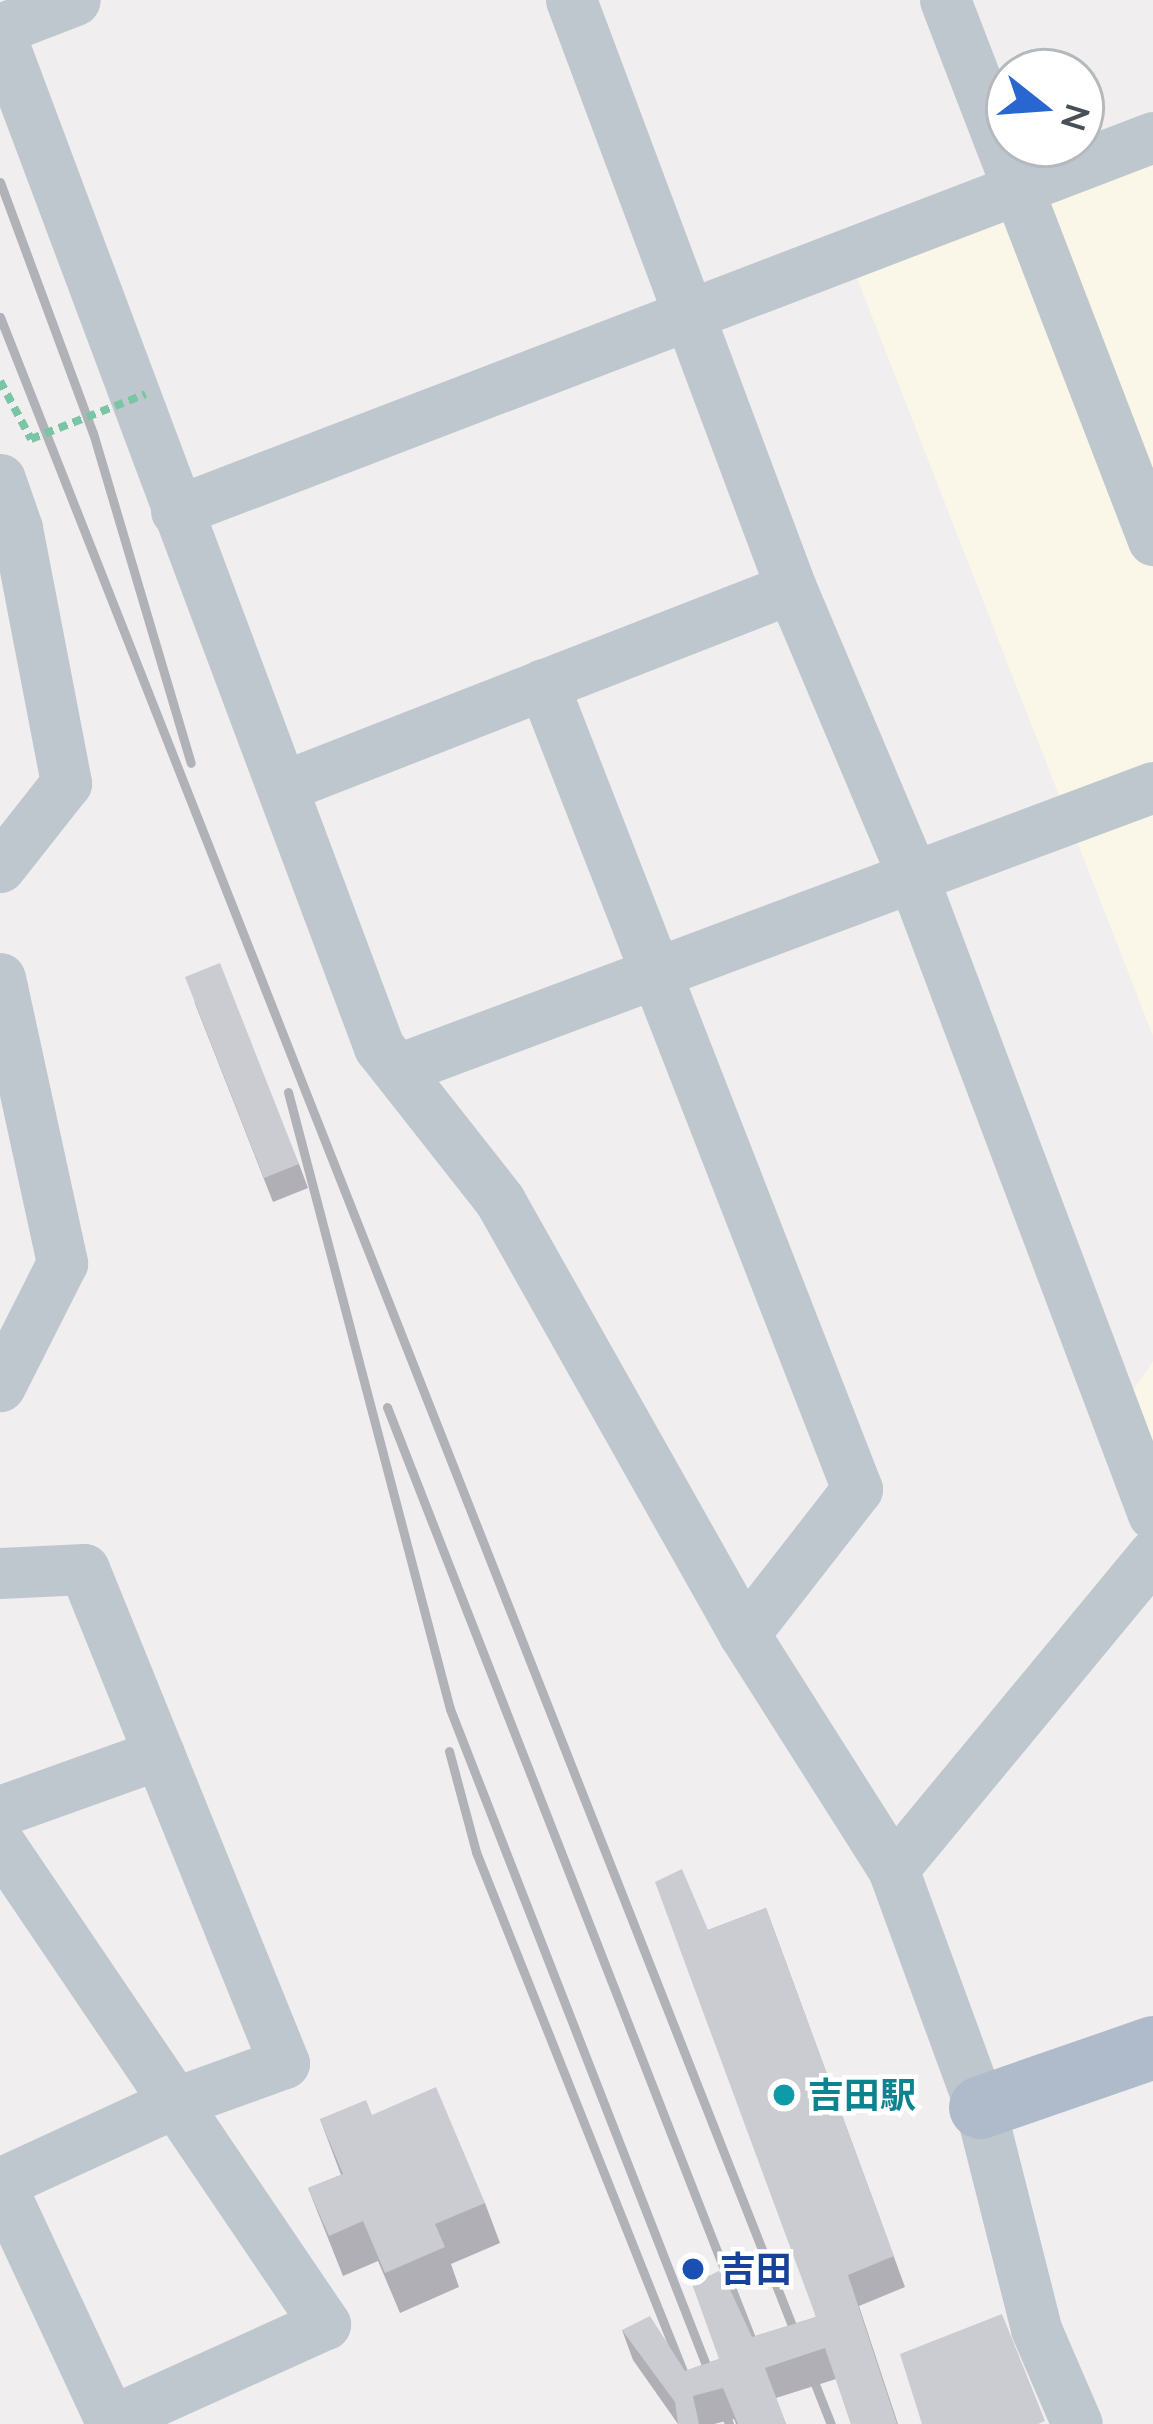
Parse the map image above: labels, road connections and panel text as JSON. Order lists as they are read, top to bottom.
{
  "places": ["吉田駅", "吉田"],
  "north": "right"
}
